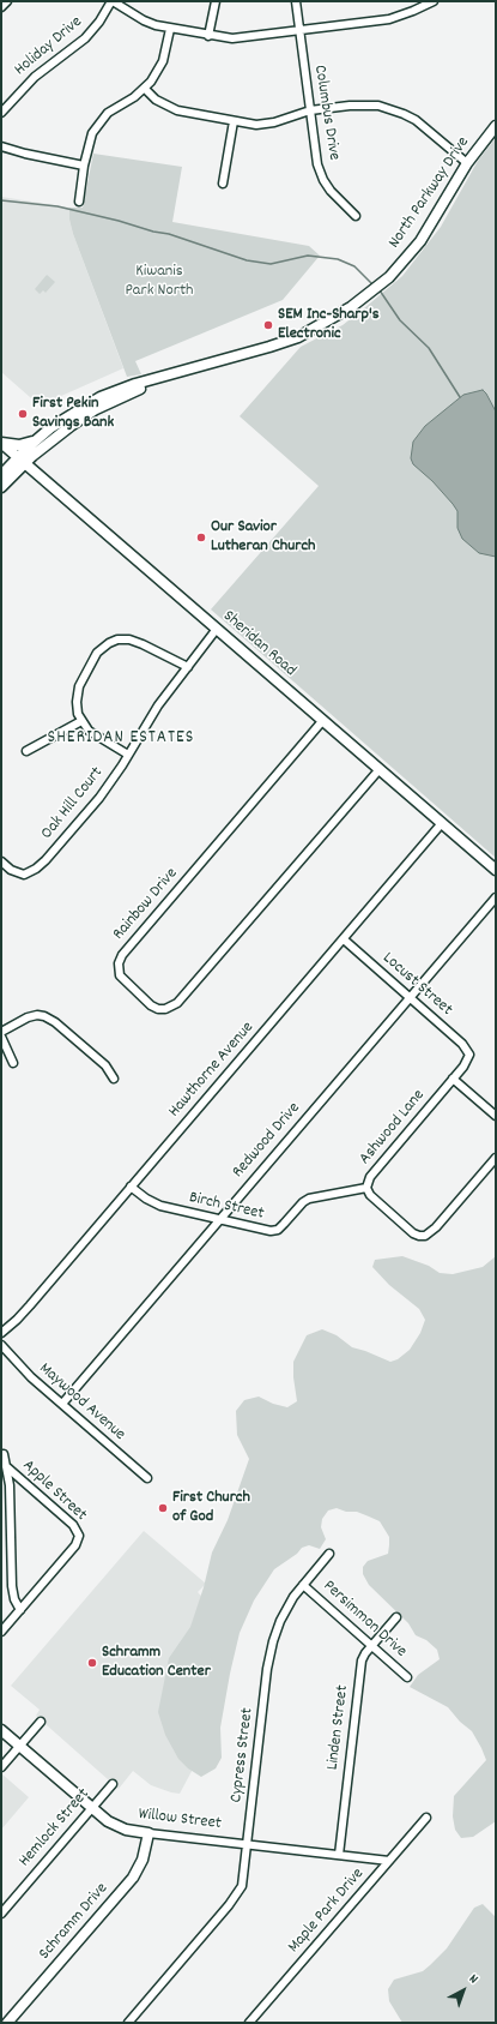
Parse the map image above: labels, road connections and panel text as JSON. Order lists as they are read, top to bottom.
{
  "streets": {
    "street": [
      "Holiday Drive",
      "Columbus Drive",
      "North Parkway Drive",
      "Sheridan Road",
      "Oak Hill Court",
      "Rainbow Drive",
      "Locust Street",
      "Hawthorne Avenue",
      "Ashwood Lane",
      "Redwood Drive",
      "Birch Street",
      "Maywood Avenue",
      "Apple Street",
      "Persimmon Drive",
      "Linden Street",
      "Cypress Street",
      "Willow Street",
      "Hemlock Street",
      "Maple Park Drive",
      "Schramm Drive"
    ]
  },
  "crossings": [
    ["North Parkway Drive", "Sheridan Road"],
    ["Sheridan Road", "Oak Hill Court"],
    ["Sheridan Road", "Rainbow Drive"],
    ["Sheridan Road", "Hawthorne Avenue"],
    ["Locust Street", "Hawthorne Avenue"],
    ["Locust Street", "Ashwood Lane"],
    ["Locust Street", "Redwood Drive"],
    ["Hawthorne Avenue", "Birch Street"],
    ["Ashwood Lane", "Birch Street"],
    ["Redwood Drive", "Birch Street"],
    ["Redwood Drive", "Maywood Avenue"],
    ["Persimmon Drive", "Linden Street"],
    ["Persimmon Drive", "Cypress Street"],
    ["Linden Street", "Willow Street"],
    ["Cypress Street", "Willow Street"],
    ["Willow Street", "Hemlock Street"],
    ["Willow Street", "Maple Park Drive"],
    ["Willow Street", "Schramm Drive"]
  ],
  "districts": ["SHERIDAN ESTATES"],
  "parks": ["Kiwanis Park North"],
  "places": [
    "SEM Inc-Sharp's Electronic",
    "First Pekin Savings Bank",
    "Our Savior Lutheran Church",
    "First Church of God",
    "Schramm Education Center"
  ],
  "north": "top right"
}
